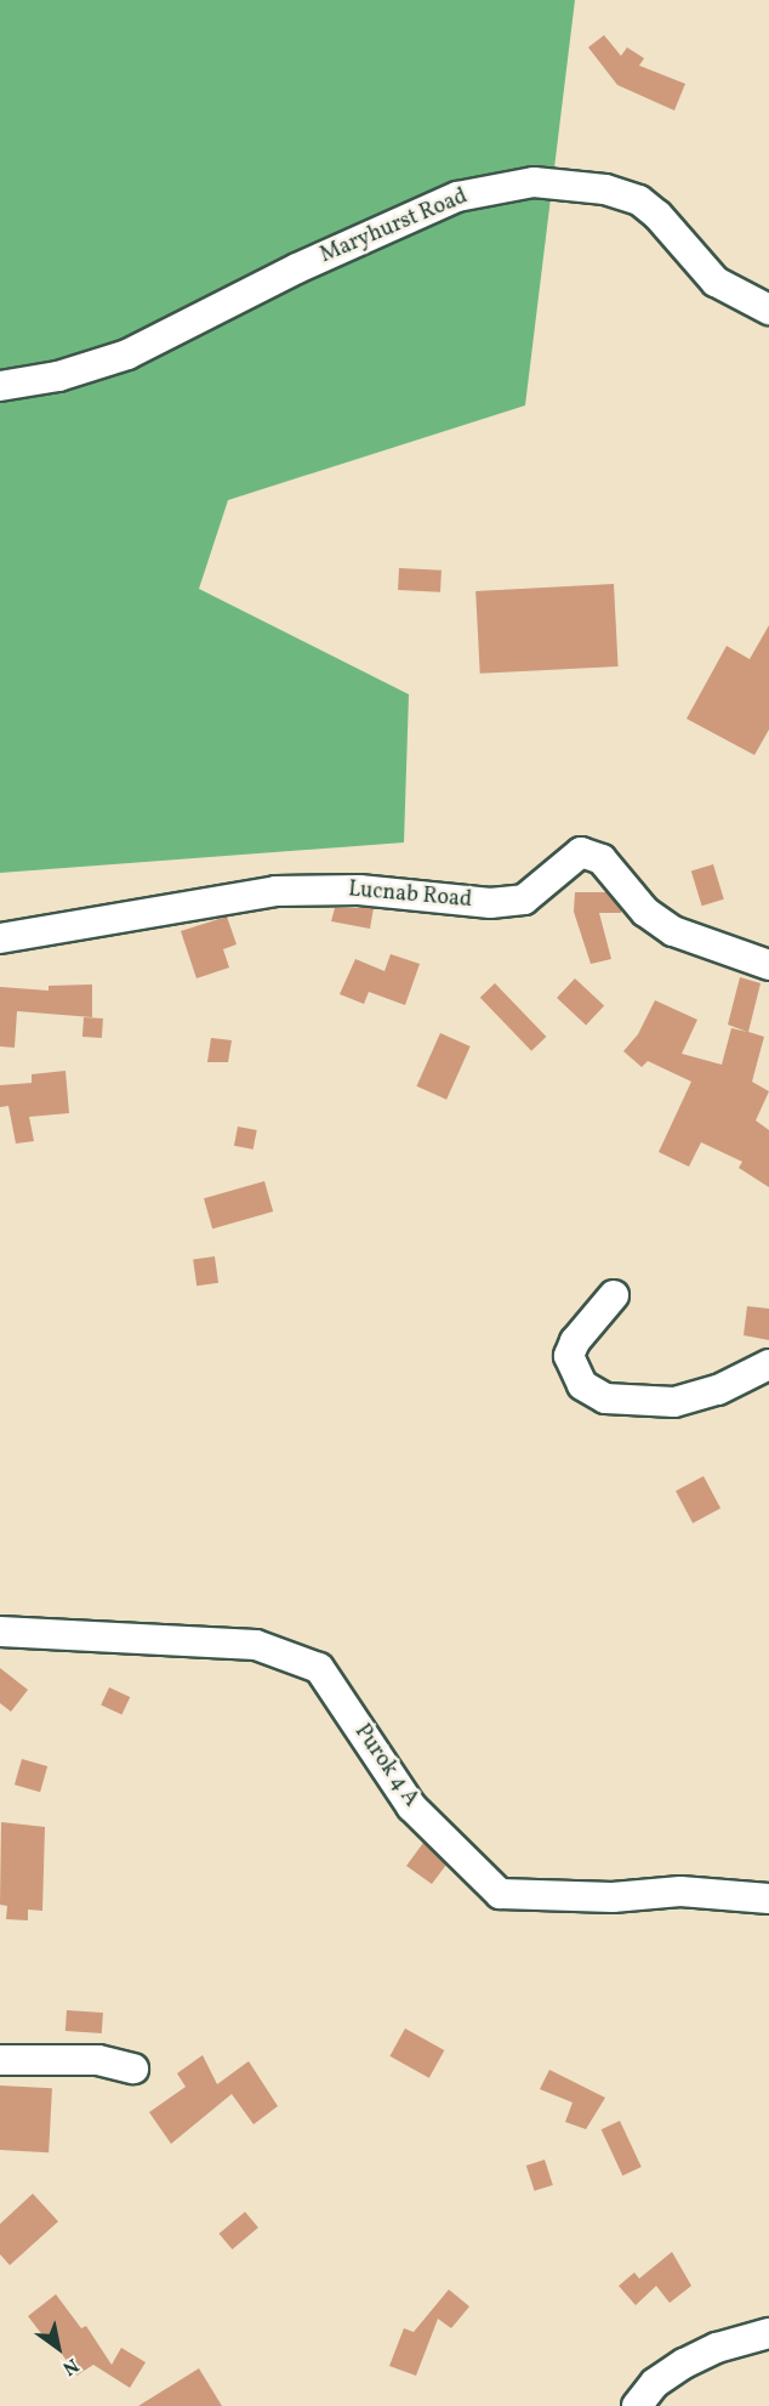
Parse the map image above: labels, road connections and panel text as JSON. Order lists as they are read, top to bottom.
{
  "streets": {
    "street": ["Maryhurst Road", "Lucnab Road", "Purok 4 A"]
  },
  "north": "bottom right"
}
